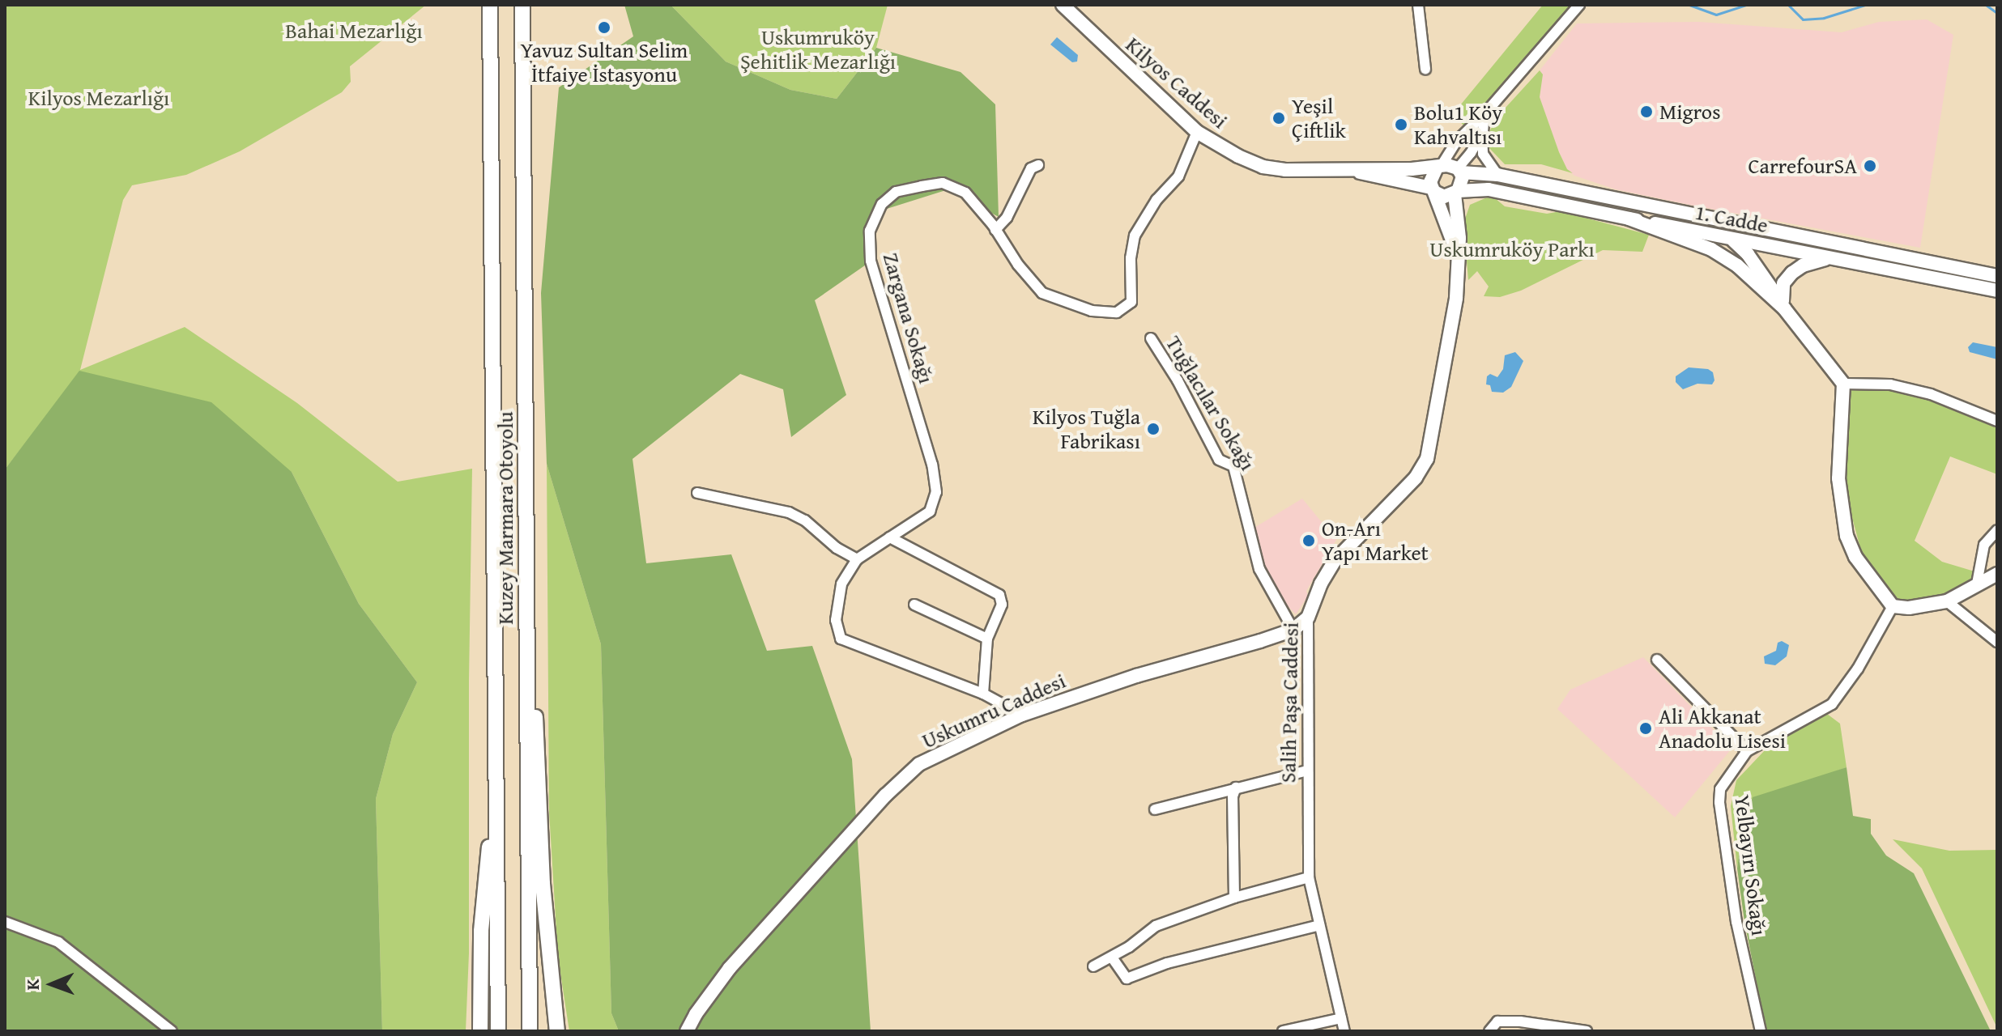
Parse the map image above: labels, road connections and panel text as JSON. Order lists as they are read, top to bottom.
{
  "streets": {
    "highway": ["Kuzey Marmara Otoyolu"],
    "main road": [
      "Kilyos Caddesi",
      "1. Cadde",
      "Salih Paşa Caddesi",
      "Uskumru Caddesi"
    ],
    "street": ["Zargana Sokağı", "Tuğlacılar Sokağı", "Yelbayırı Sokağı"]
  },
  "crossings": [
    ["Kilyos Caddesi", "Zargana Sokağı"],
    ["1. Cadde", "Salih Paşa Caddesi"],
    ["Tuğlacılar Sokağı", "Uskumru Caddesi"],
    ["Salih Paşa Caddesi", "Uskumru Caddesi"]
  ],
  "parks": [
    "Bahai Mezarlığı",
    "Uskumruköy Şehitlik Mezarlığı",
    "Kilyos Mezarlığı",
    "Uskumruköy Parkı"
  ],
  "places": [
    "Yavuz Sultan Selim İtfaiye İstasyonu",
    "Migros",
    "Yeşil Çiftlik",
    "Bolu1 Köy Kahvaltısı",
    "CarrefourSA",
    "Kilyos Tuğla Fabrikası",
    "On-Arı Yapı Market",
    "Ali Akkanat Anadolu Lisesi"
  ],
  "north": "left"
}
